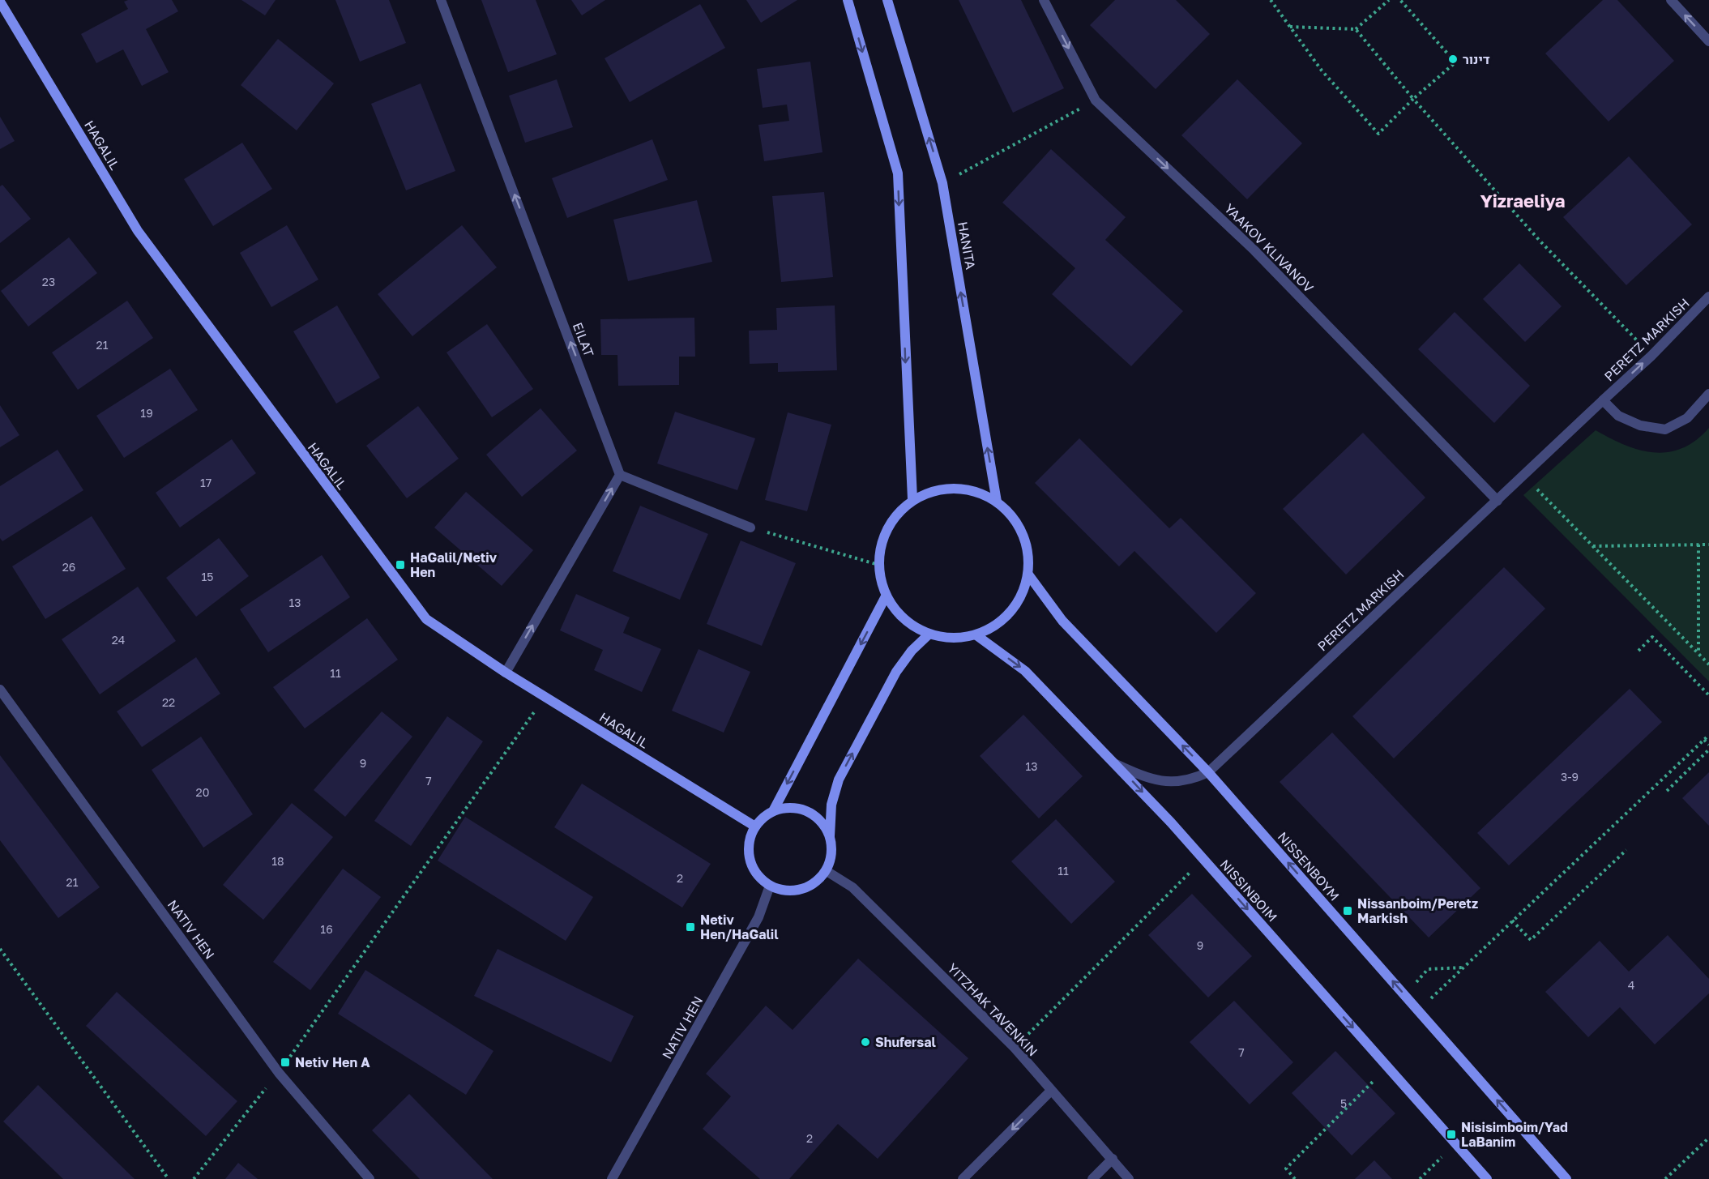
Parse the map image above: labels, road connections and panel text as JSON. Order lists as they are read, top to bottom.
{
  "streets": {
    "street": [
      "HAGALIL",
      "HANITA",
      "YAAKOV KLIVANOV",
      "EILAT",
      "PERETZ MARKISH",
      "NISSENBOYM",
      "NISSINBOIM",
      "NATIV HEN",
      "YITZHAK TAVENKIN"
    ]
  },
  "crossings": [
    ["HAGALIL", "NATIV HEN"],
    ["HAGALIL", "YITZHAK TAVENKIN"],
    ["HANITA", "NISSENBOYM"],
    ["HANITA", "NISSINBOIM"],
    ["YAAKOV KLIVANOV", "PERETZ MARKISH"],
    ["PERETZ MARKISH", "NISSENBOYM"],
    ["PERETZ MARKISH", "NISSINBOIM"],
    ["NISSENBOYM", "NISSINBOIM"],
    ["NATIV HEN", "YITZHAK TAVENKIN"]
  ],
  "one_way": [
    "YAAKOV KLIVANOV",
    "EILAT",
    "NISSENBOYM",
    "NISSINBOIM"
  ],
  "districts": ["Yizraeliya"],
  "places": {
    "other": ["דינור", "Shufersal"],
    "transit": [
      "HaGalil/Netiv Hen",
      "Nissanboim/Peretz Markish",
      "Netiv Hen/HaGalil",
      "Netiv Hen A",
      "Nisisimboim/Yad LaBanim"
    ]
  },
  "house_numbers": [
    "23",
    "21",
    "19",
    "17",
    "26",
    "15",
    "13",
    "24",
    "11",
    "22",
    "9",
    "13",
    "3-9",
    "7",
    "20",
    "18",
    "11",
    "2",
    "21",
    "16",
    "9",
    "4",
    "7",
    "5",
    "2"
  ]
}
